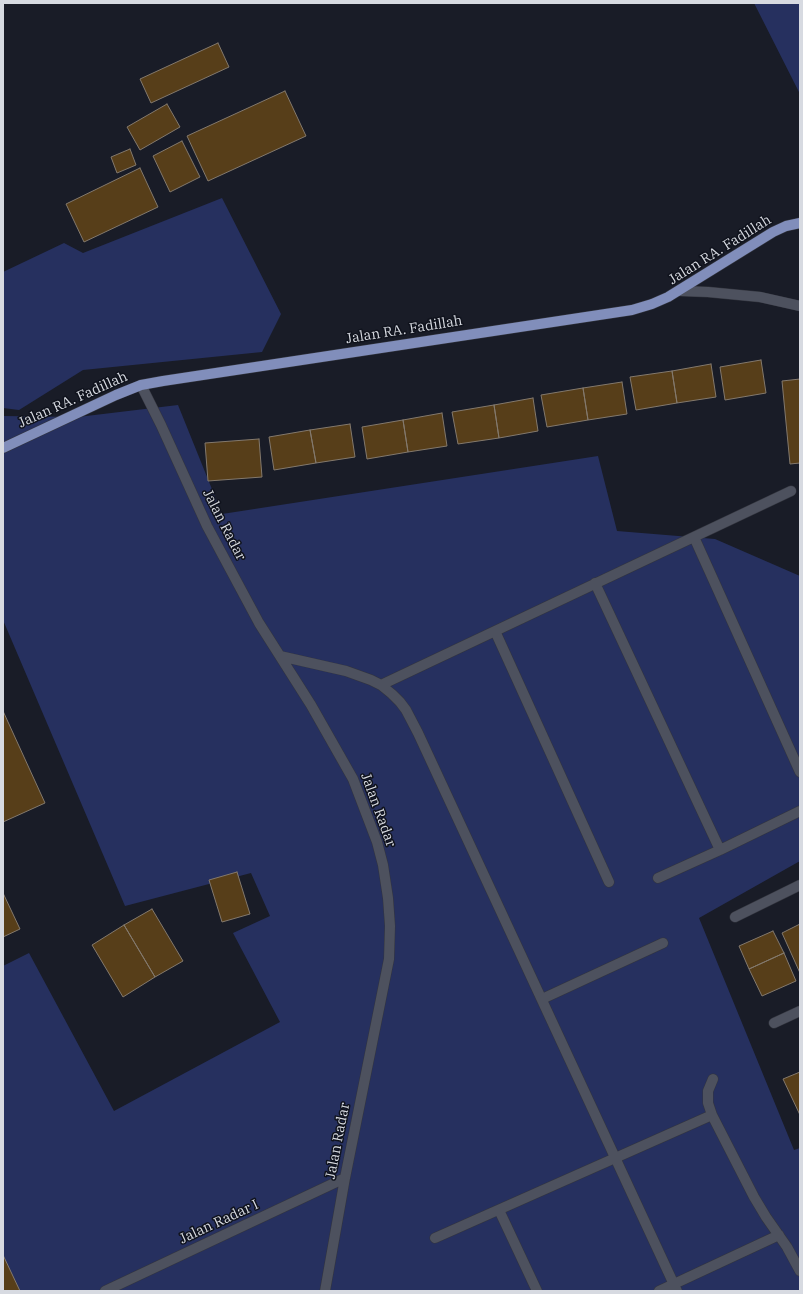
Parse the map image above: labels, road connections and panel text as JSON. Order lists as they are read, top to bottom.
{
  "streets": {
    "main road": ["Jalan RA. Fadillah"],
    "street": ["Jalan Radar", "Jalan Radar I"]
  },
  "crossings": [
    ["Jalan RA. Fadillah", "Jalan Radar"],
    ["Jalan Radar", "Jalan Radar I"]
  ]
}
